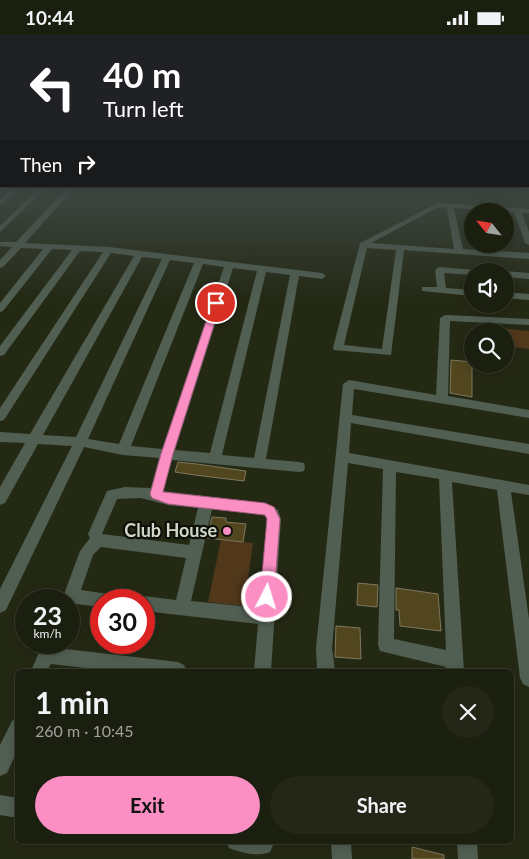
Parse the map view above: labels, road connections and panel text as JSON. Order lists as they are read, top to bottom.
{
  "places": ["Club House"],
  "north": "top left",
  "page": {
    "status": "10:44",
    "turn": ["40 m", "Turn left"],
    "then": "Then",
    "speed": "23 km/h",
    "limit": "30",
    "heading": ["1 min", "260 m · 10:45"],
    "buttons": ["Exit", "Share"]
  }
}
